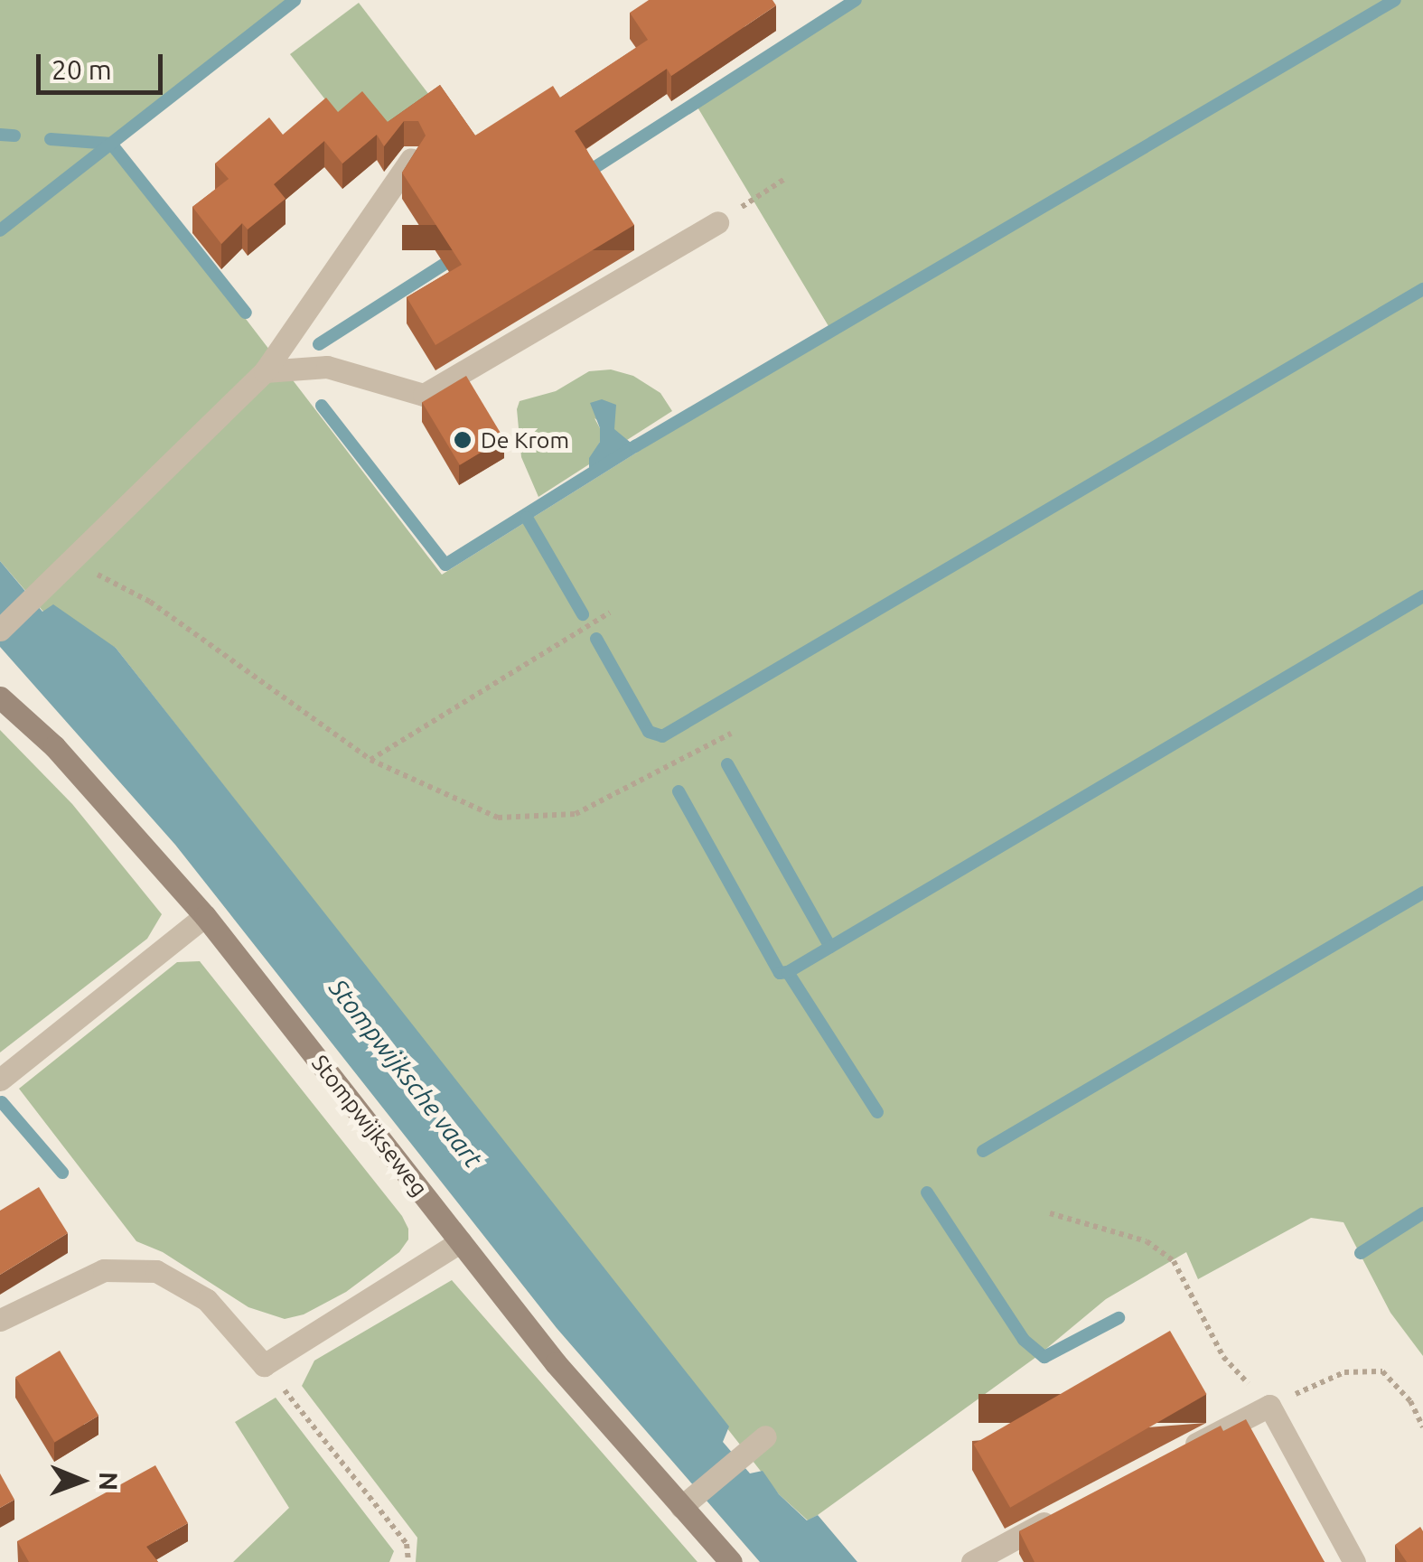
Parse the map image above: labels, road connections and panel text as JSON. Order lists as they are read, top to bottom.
{
  "streets": {
    "street": ["Stompwijkseweg"]
  },
  "water": ["Stompwijksche vaart"],
  "places": ["De Krom"],
  "scale_bar": "20 m",
  "north": "right"
}
